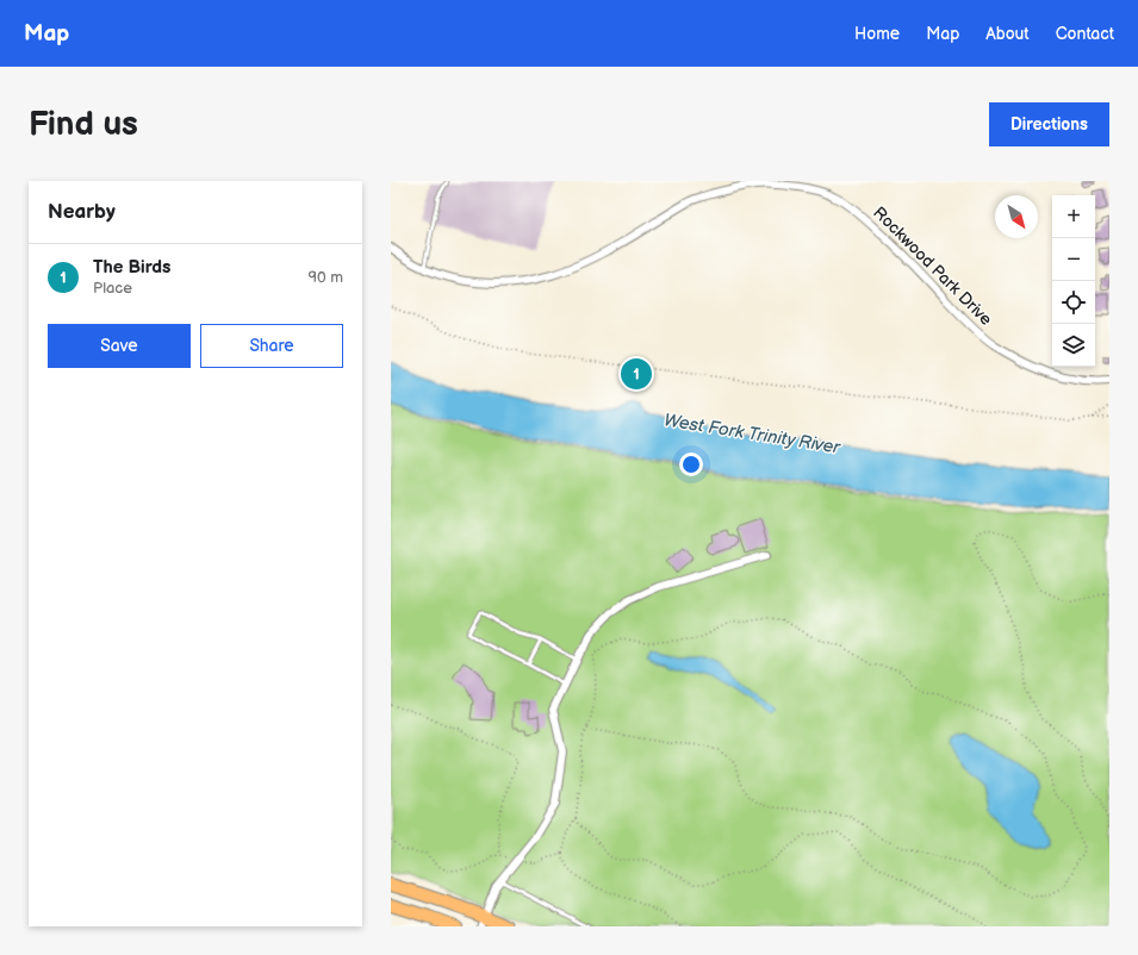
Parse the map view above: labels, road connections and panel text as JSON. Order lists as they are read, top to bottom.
{
  "streets": {
    "street": ["Rockwood Park Drive"]
  },
  "water": ["West Fork Trinity River"],
  "north": "bottom right",
  "page": {
    "header": "Map",
    "nav": [
      "Home",
      "Map",
      "About",
      "Contact"
    ],
    "buttons": [
      "Directions",
      ["Save", "Share"]
    ],
    "title": "Find us",
    "heading": "Nearby",
    "map_buttons": ["+", "−"],
    "list": [
      {
        "mark": "1",
        "name": "The Birds",
        "note": "Place",
        "value": "90 m"
      }
    ],
    "pins": "1"
  }
}
